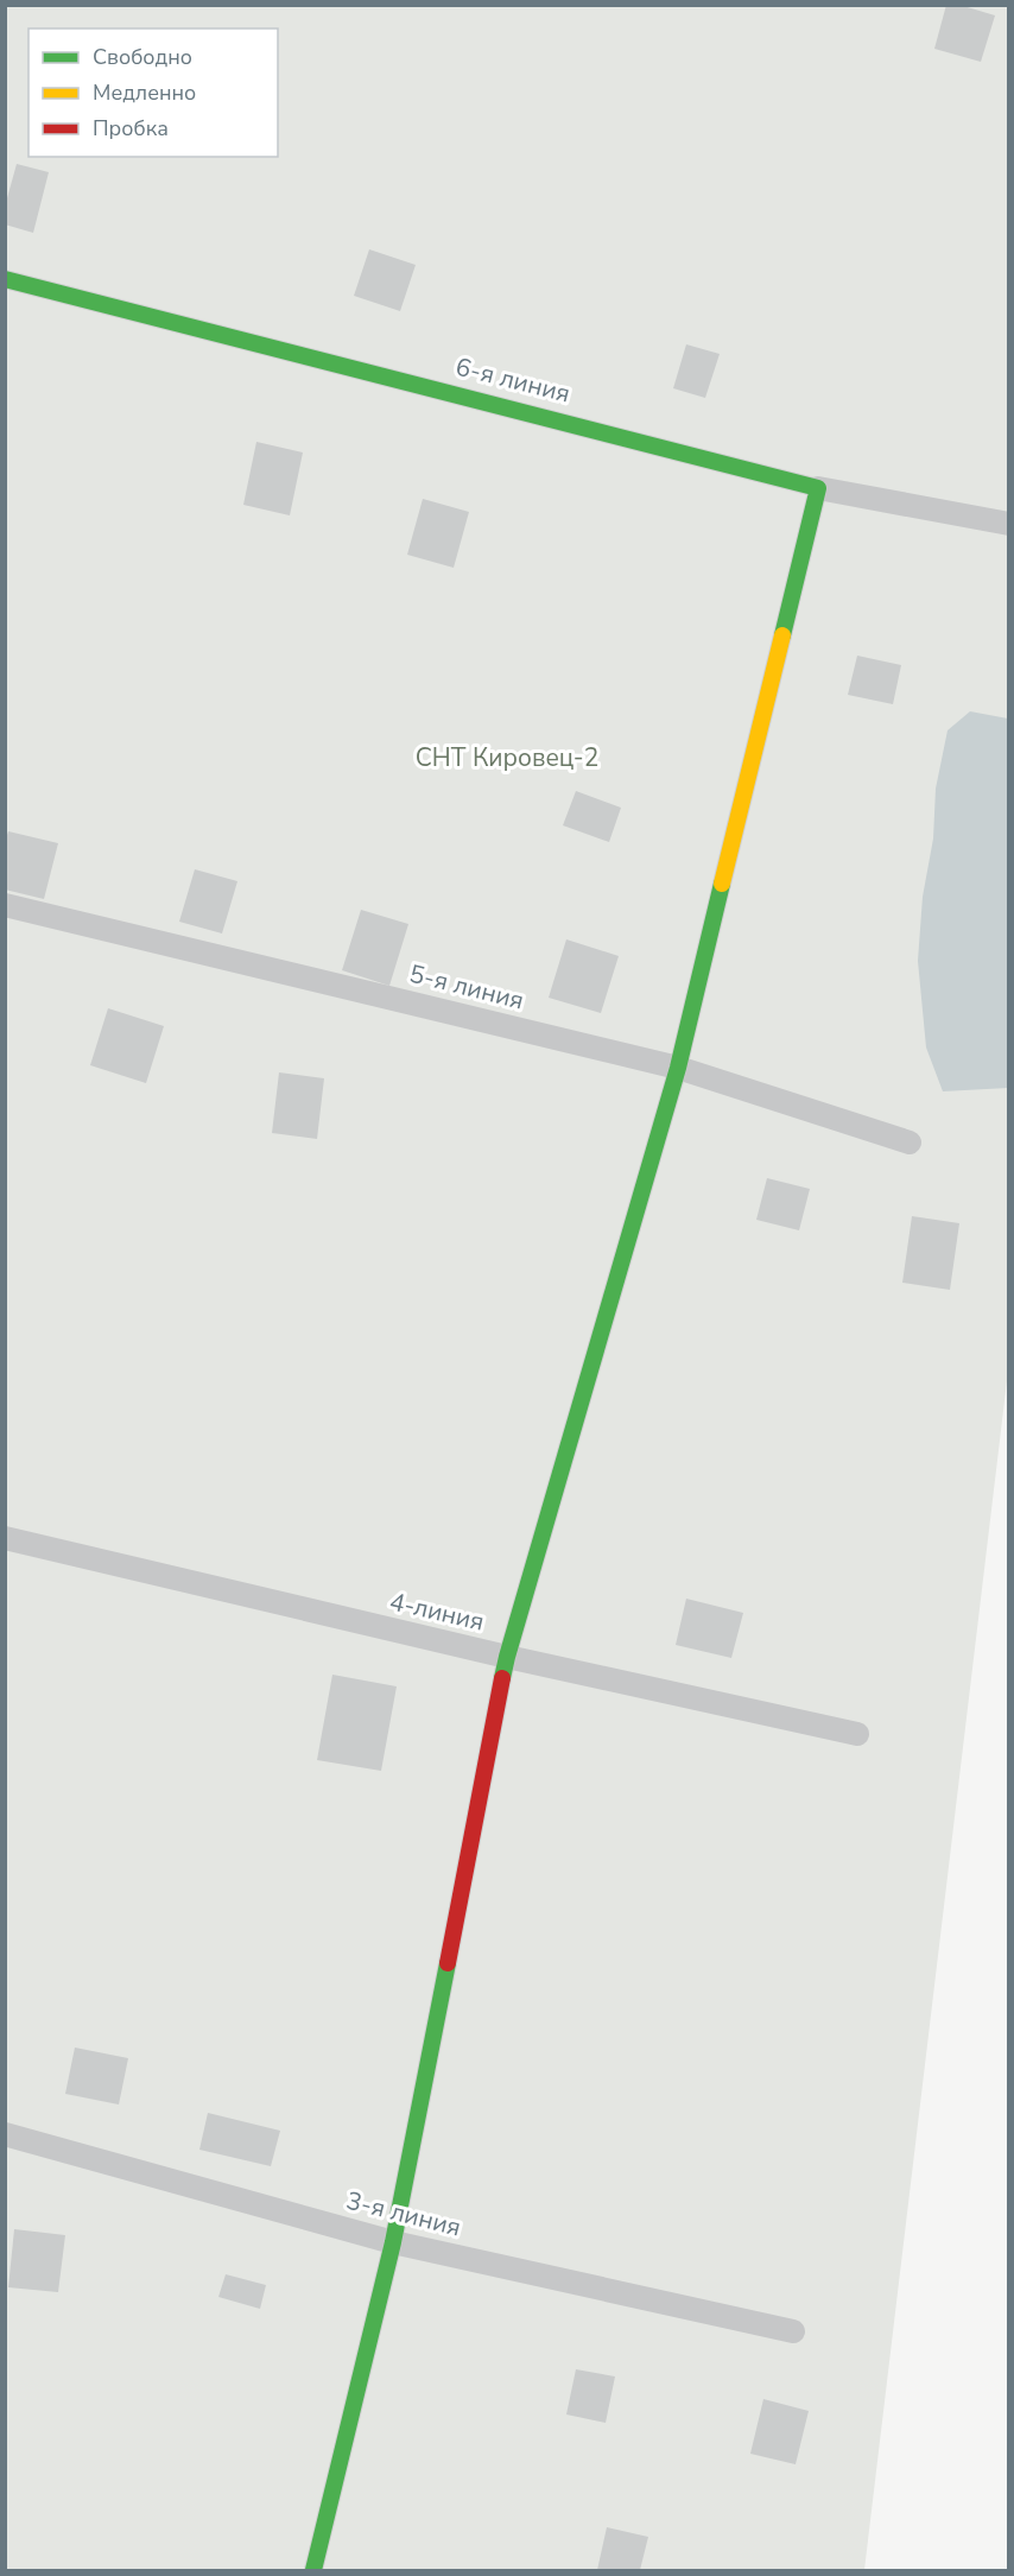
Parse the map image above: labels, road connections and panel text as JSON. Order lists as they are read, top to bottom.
{
  "streets": {
    "street": ["6-я линия"],
    "lane": ["5-я линия", "4-линия", "3-я линия"]
  },
  "parks": ["СНТ Кировец-2"],
  "legend": ["Свободно", "Медленно", "Пробка"]
}
